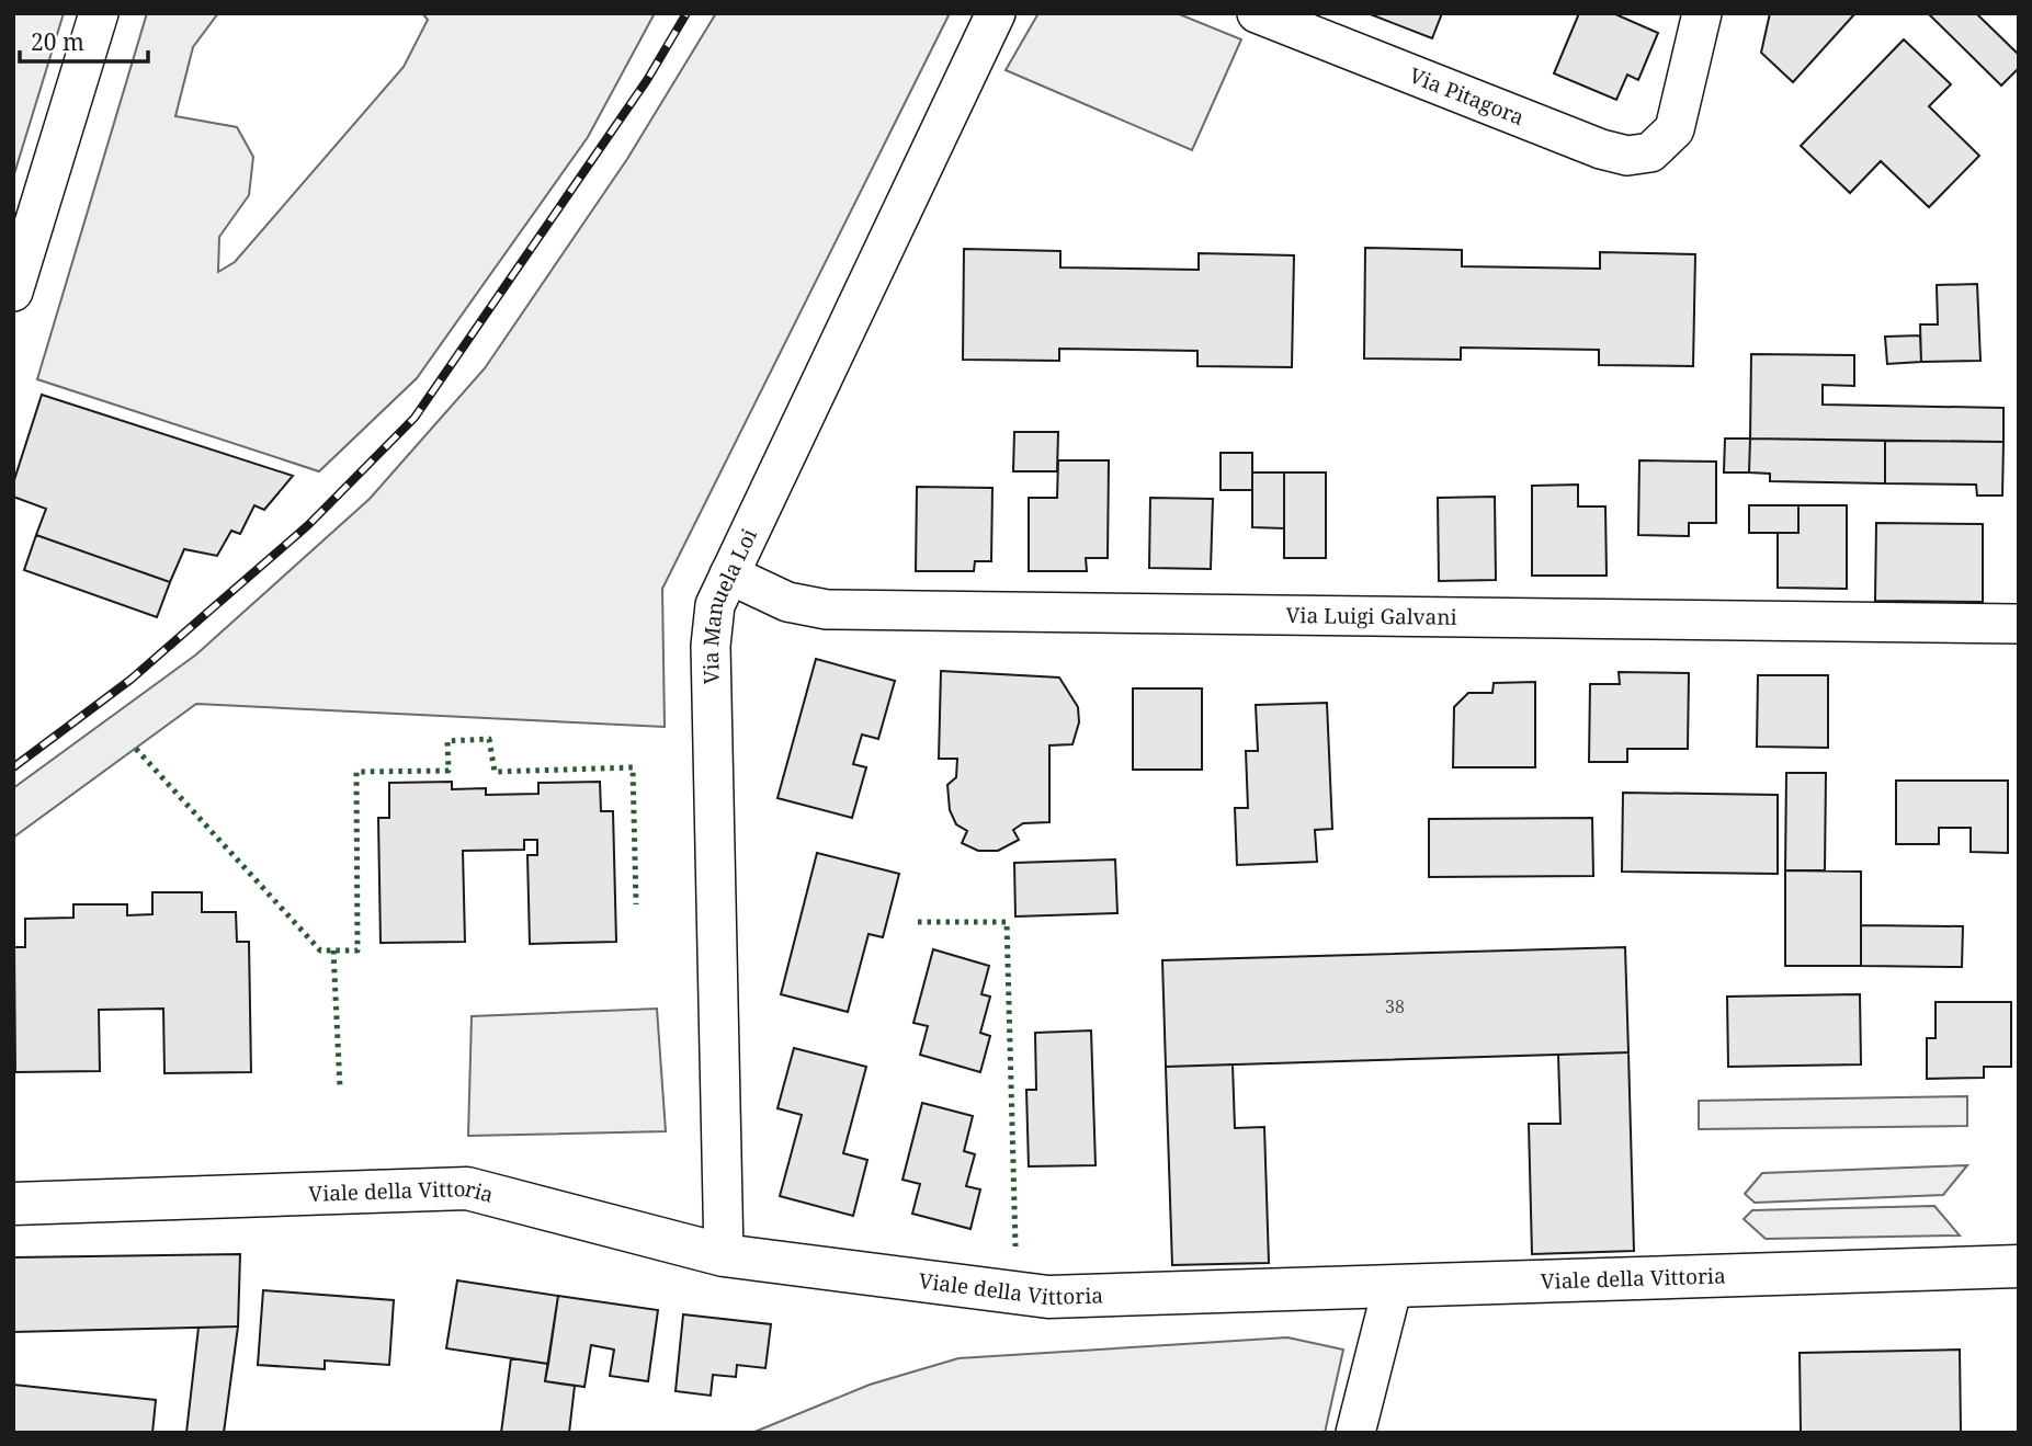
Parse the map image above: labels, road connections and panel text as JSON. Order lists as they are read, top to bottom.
{
  "streets": {
    "street": [
      "Via Pitagora",
      "Via Manuela Loi",
      "Via Luigi Galvani",
      "Viale della Vittoria"
    ]
  },
  "crossings": [
    ["Via Manuela Loi", "Via Luigi Galvani"],
    ["Via Manuela Loi", "Viale della Vittoria"]
  ],
  "house_numbers": ["38"],
  "scale_bar": "20 m"
}
